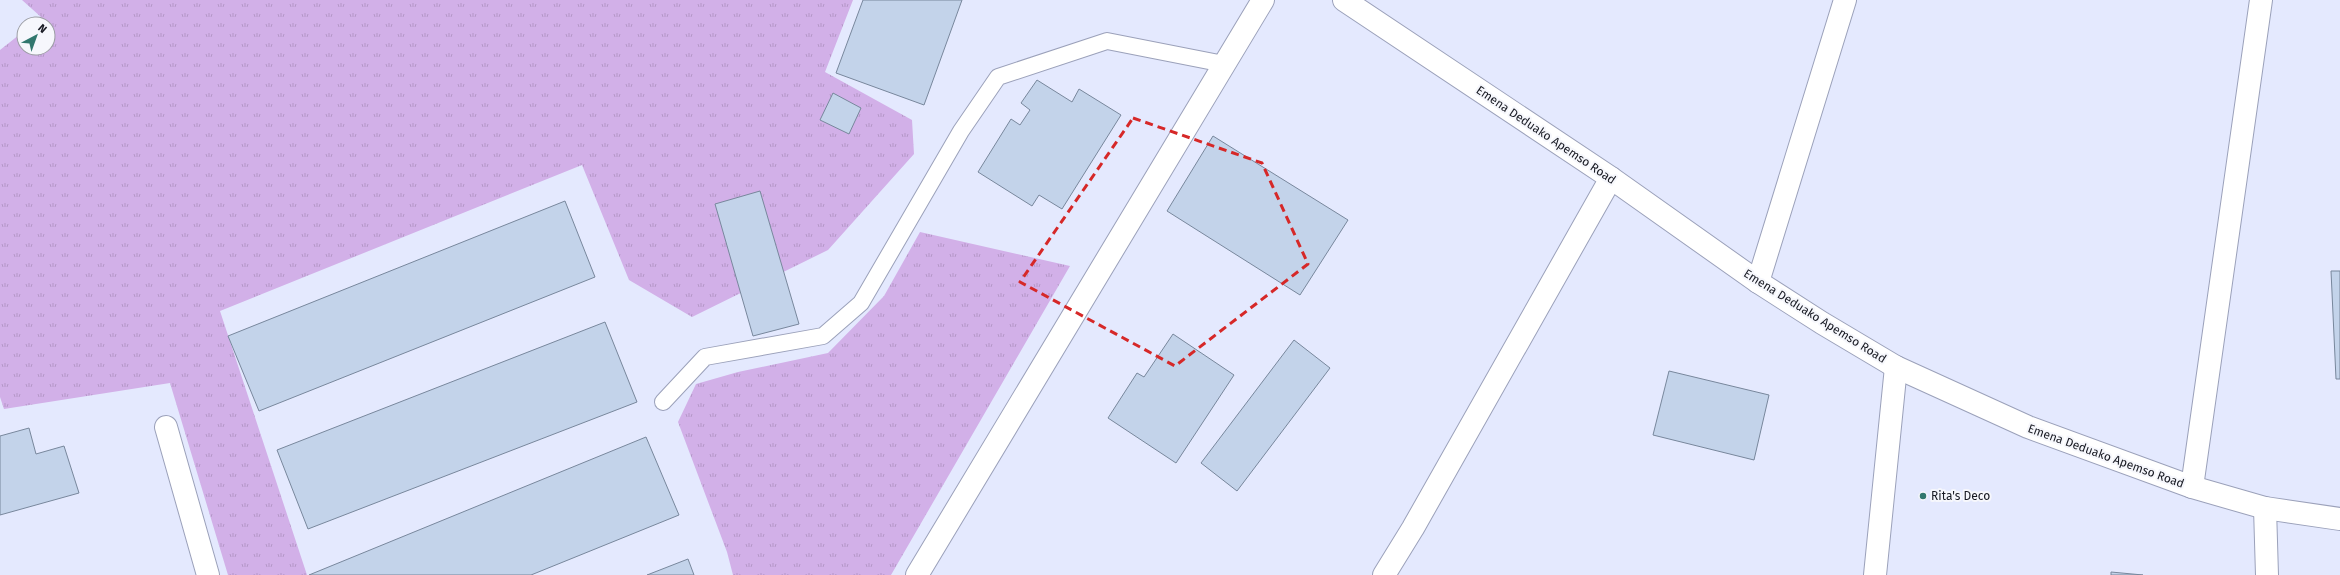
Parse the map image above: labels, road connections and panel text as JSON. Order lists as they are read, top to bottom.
{
  "streets": {
    "street": ["Emena Deduako Apemso Road"]
  },
  "places": ["Rita's Deco"],
  "north": "top right"
}
